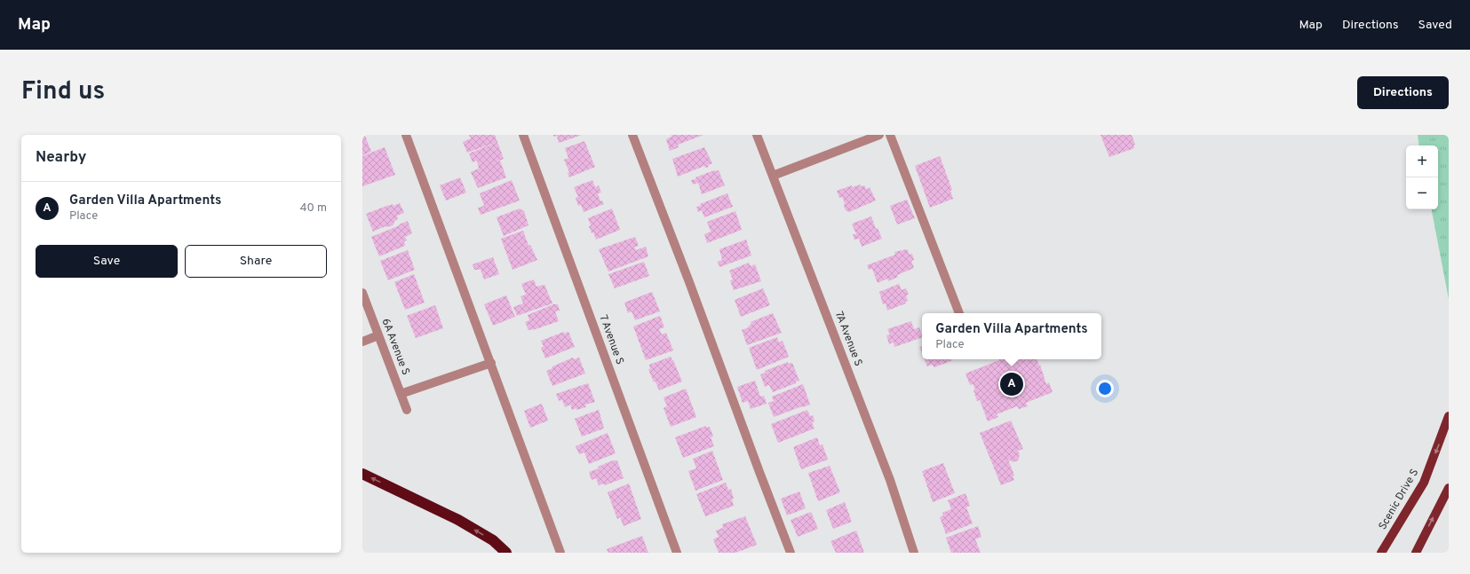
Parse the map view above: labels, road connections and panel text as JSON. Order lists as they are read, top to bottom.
{
  "streets": {
    "main road": ["Scenic Drive S"],
    "street": ["7A Avenue S", "7 Avenue S", "6A Avenue S"]
  },
  "page": {
    "header": "Map",
    "nav": ["Map", "Directions", "Saved"],
    "title": "Find us",
    "buttons": [
      "Directions",
      ["Save", "Share"]
    ],
    "heading": "Nearby",
    "map_buttons": ["+", "−"],
    "list": [
      {
        "mark": "A",
        "name": "Garden Villa Apartments",
        "note": "Place",
        "value": "40 m"
      }
    ],
    "popup": ["Garden Villa Apartments", "Place"],
    "pins": "A"
  }
}
